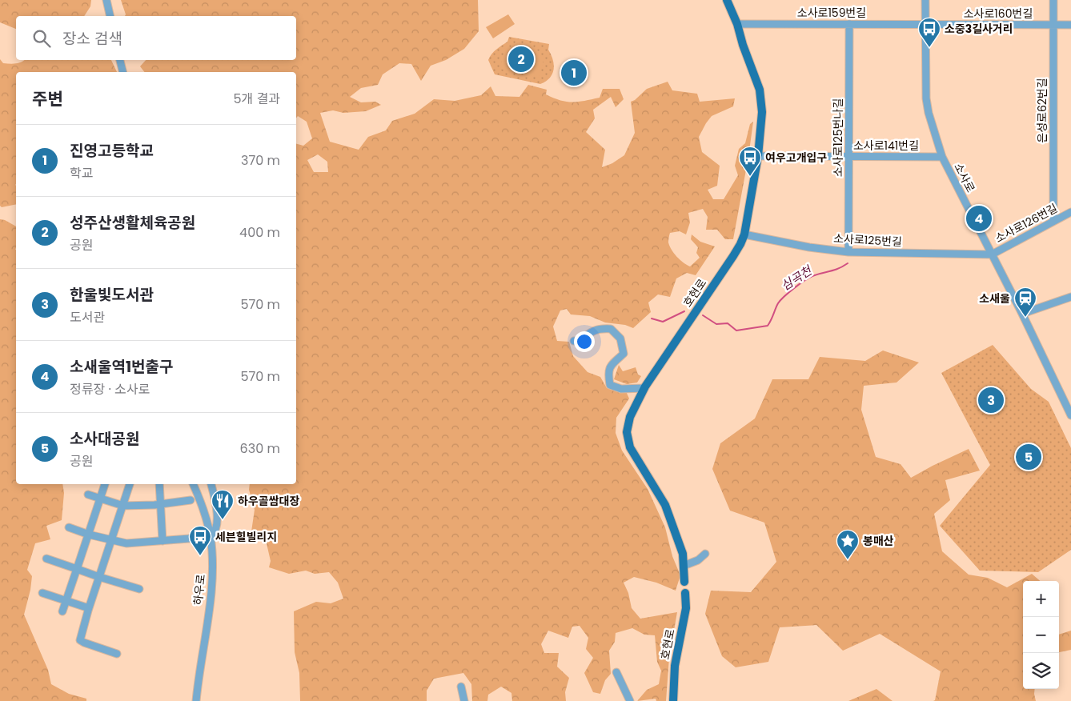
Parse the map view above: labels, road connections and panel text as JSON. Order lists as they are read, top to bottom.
{
  "streets": {
    "main road": ["호현로"],
    "street": [
      "소사로159번길",
      "소사로160번길",
      "은성로62번길",
      "소사로125번나길",
      "소사로141번길",
      "소사로",
      "소사로126번길",
      "소사로125번길",
      "하우로"
    ]
  },
  "crossings": [
    ["소사로159번길", "소사로160번길"],
    ["소사로159번길", "소사로125번나길"],
    ["소사로159번길", "소사로"],
    ["소사로159번길", "호현로"],
    ["소사로160번길", "은성로62번길"],
    ["소사로160번길", "소사로"],
    ["은성로62번길", "소사로126번길"],
    ["소사로125번나길", "소사로141번길"],
    ["소사로125번나길", "소사로125번길"],
    ["소사로141번길", "소사로"],
    ["소사로141번길", "호현로"],
    ["소사로", "소사로126번길"],
    ["소사로", "소사로125번길"],
    ["소사로126번길", "소사로125번길"],
    ["소사로125번길", "호현로"]
  ],
  "water": ["심곡천"],
  "places": {
    "bus stop": ["소중3길사거리", "여우고개입구", "세븐힐빌리지"],
    "station": ["소새울"],
    "restaurant": ["하우골쌈대장"],
    "place": ["봉매산"]
  },
  "page": {
    "search": "장소 검색",
    "pins": [
      "2",
      "1",
      "4",
      "3",
      "5"
    ],
    "heading": ["주변", "5개 결과"],
    "list": [
      {
        "mark": "1",
        "name": "진영고등학교",
        "note": "학교",
        "value": "370 m"
      },
      {
        "mark": "2",
        "name": "성주산생활체육공원",
        "note": "공원",
        "value": "400 m"
      },
      {
        "mark": "3",
        "name": "한울빛도서관",
        "note": "도서관",
        "value": "570 m"
      },
      {
        "mark": "4",
        "name": "소새울역1번출구",
        "note": "정류장 · 소사로",
        "value": "570 m"
      },
      {
        "mark": "5",
        "name": "소사대공원",
        "note": "공원",
        "value": "630 m"
      }
    ],
    "map_buttons": ["+", "−"]
  }
}
